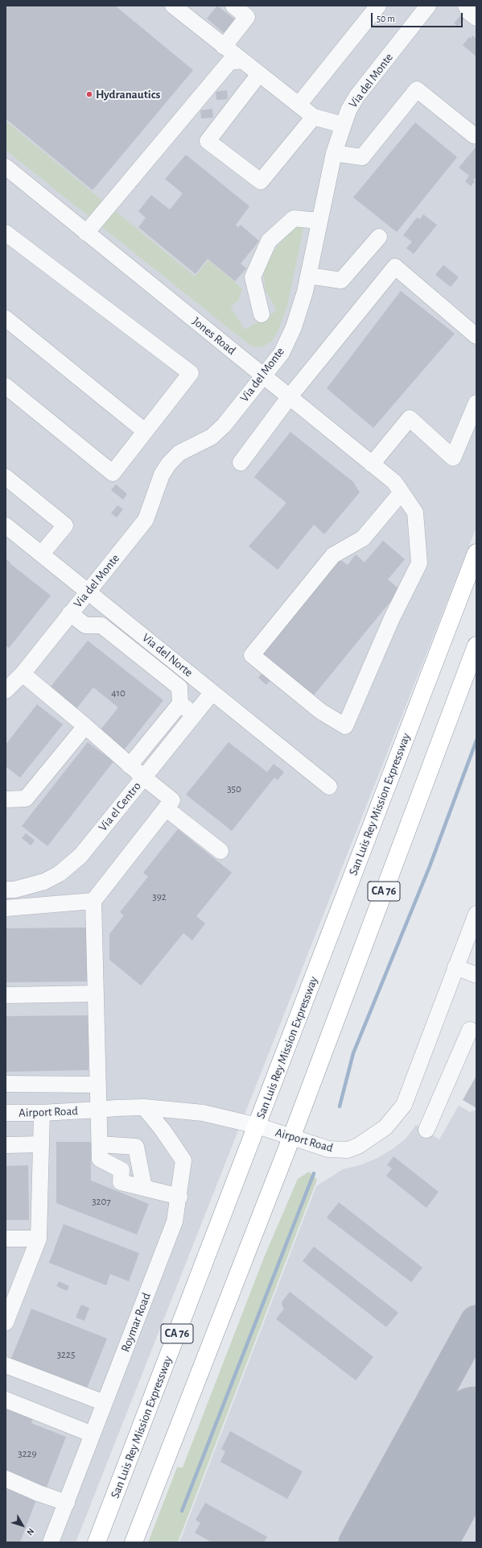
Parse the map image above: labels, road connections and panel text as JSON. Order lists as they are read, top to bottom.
{
  "streets": {
    "highway": ["San Luis Rey Mission Expressway", "CA 76"],
    "street": [
      "Via del Monte",
      "Jones Road",
      "Via del Norte",
      "Via el Centro",
      "Airport Road",
      "Roymar Road"
    ]
  },
  "crossings": [
    ["Via del Monte", "Jones Road"],
    ["Via del Monte", "Via del Norte"],
    ["Via del Norte", "Via el Centro"],
    ["San Luis Rey Mission Expressway", "Airport Road"],
    ["CA 76", "Airport Road"],
    ["Airport Road", "Roymar Road"]
  ],
  "places": ["Hydranautics"],
  "house_numbers": [
    "410",
    "350",
    "392",
    "3207",
    "3225",
    "3229"
  ],
  "scale_bar": "50 m",
  "north": "bottom right"
}
